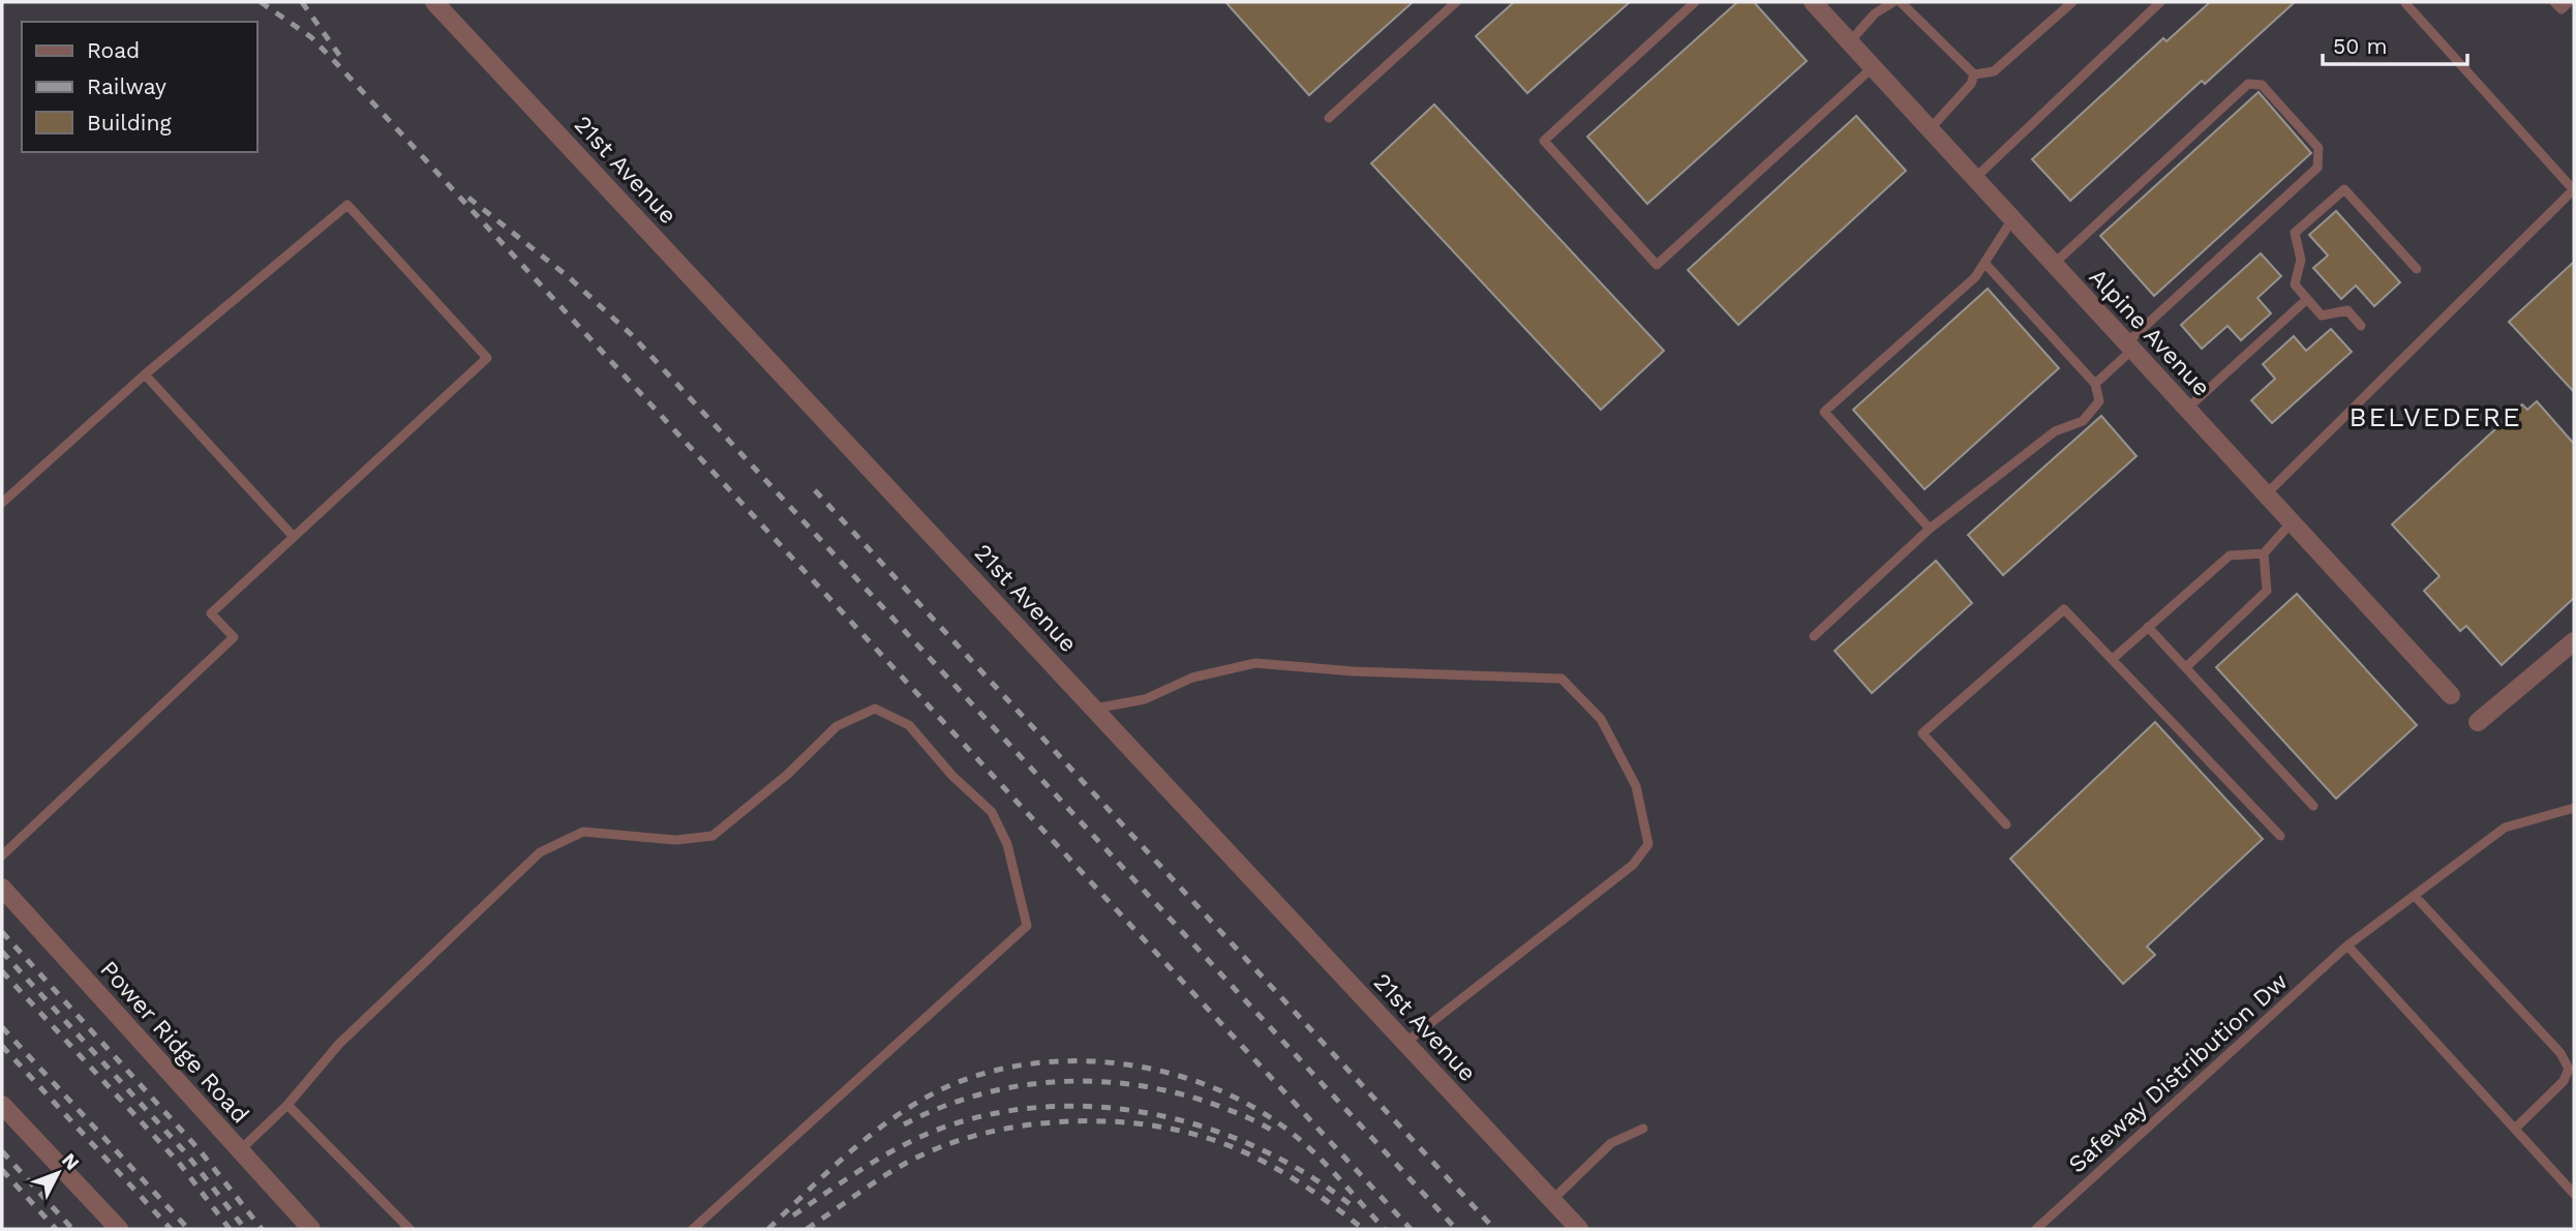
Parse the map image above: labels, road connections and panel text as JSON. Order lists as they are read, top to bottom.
{
  "streets": {
    "street": ["21st Avenue", "Alpine Avenue", "Power Ridge Road"],
    "lane": ["Safeway Distribution Dw"]
  },
  "districts": ["BELVEDERE"],
  "legend": ["Road", "Railway", "Building"],
  "scale_bar": "50 m",
  "north": "top right"
}
